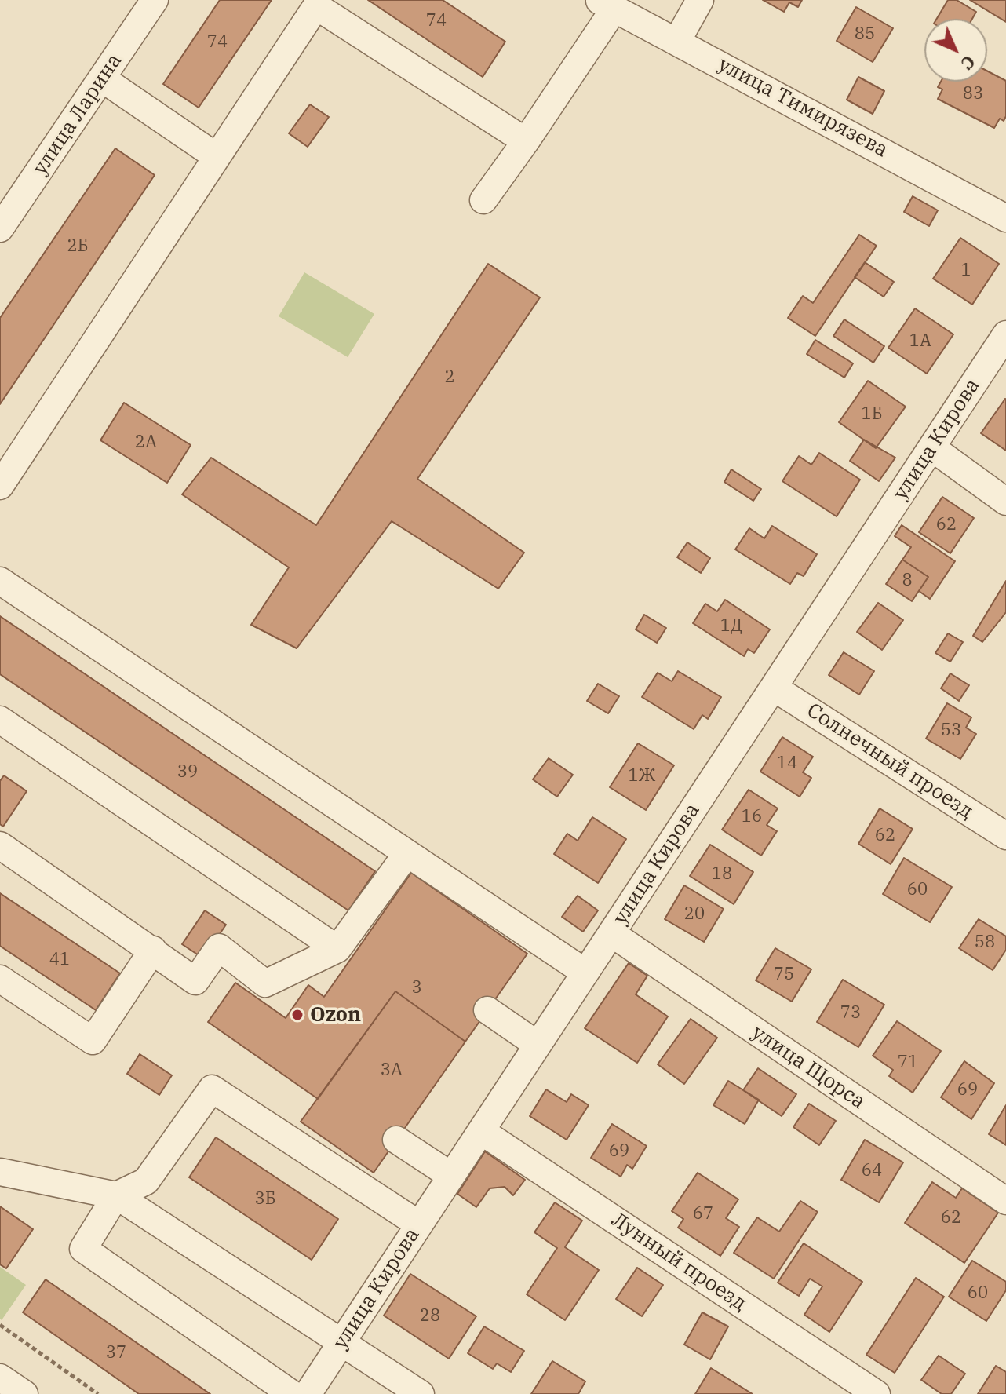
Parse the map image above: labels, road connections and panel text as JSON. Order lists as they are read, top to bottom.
{
  "streets": {
    "street": [
      "улица Тимирязева",
      "улица Ларина",
      "улица Кирова",
      "Солнечный проезд",
      "улица Щорса",
      "Лунный проезд"
    ]
  },
  "crossings": [
    ["улица Кирова", "Солнечный проезд"],
    ["улица Кирова", "улица Щорса"],
    ["улица Кирова", "Лунный проезд"]
  ],
  "places": ["Ozon"],
  "house_numbers": [
    "74",
    "85",
    "74",
    "83",
    "2Б",
    "1",
    "1А",
    "2",
    "1Б",
    "2А",
    "62",
    "8",
    "1Д",
    "53",
    "14",
    "39",
    "1Ж",
    "16",
    "62",
    "18",
    "60",
    "20",
    "58",
    "41",
    "75",
    "3",
    "73",
    "71",
    "3А",
    "69",
    "69",
    "64",
    "3Б",
    "67",
    "62",
    "60",
    "28",
    "37"
  ],
  "north": "bottom right"
}
